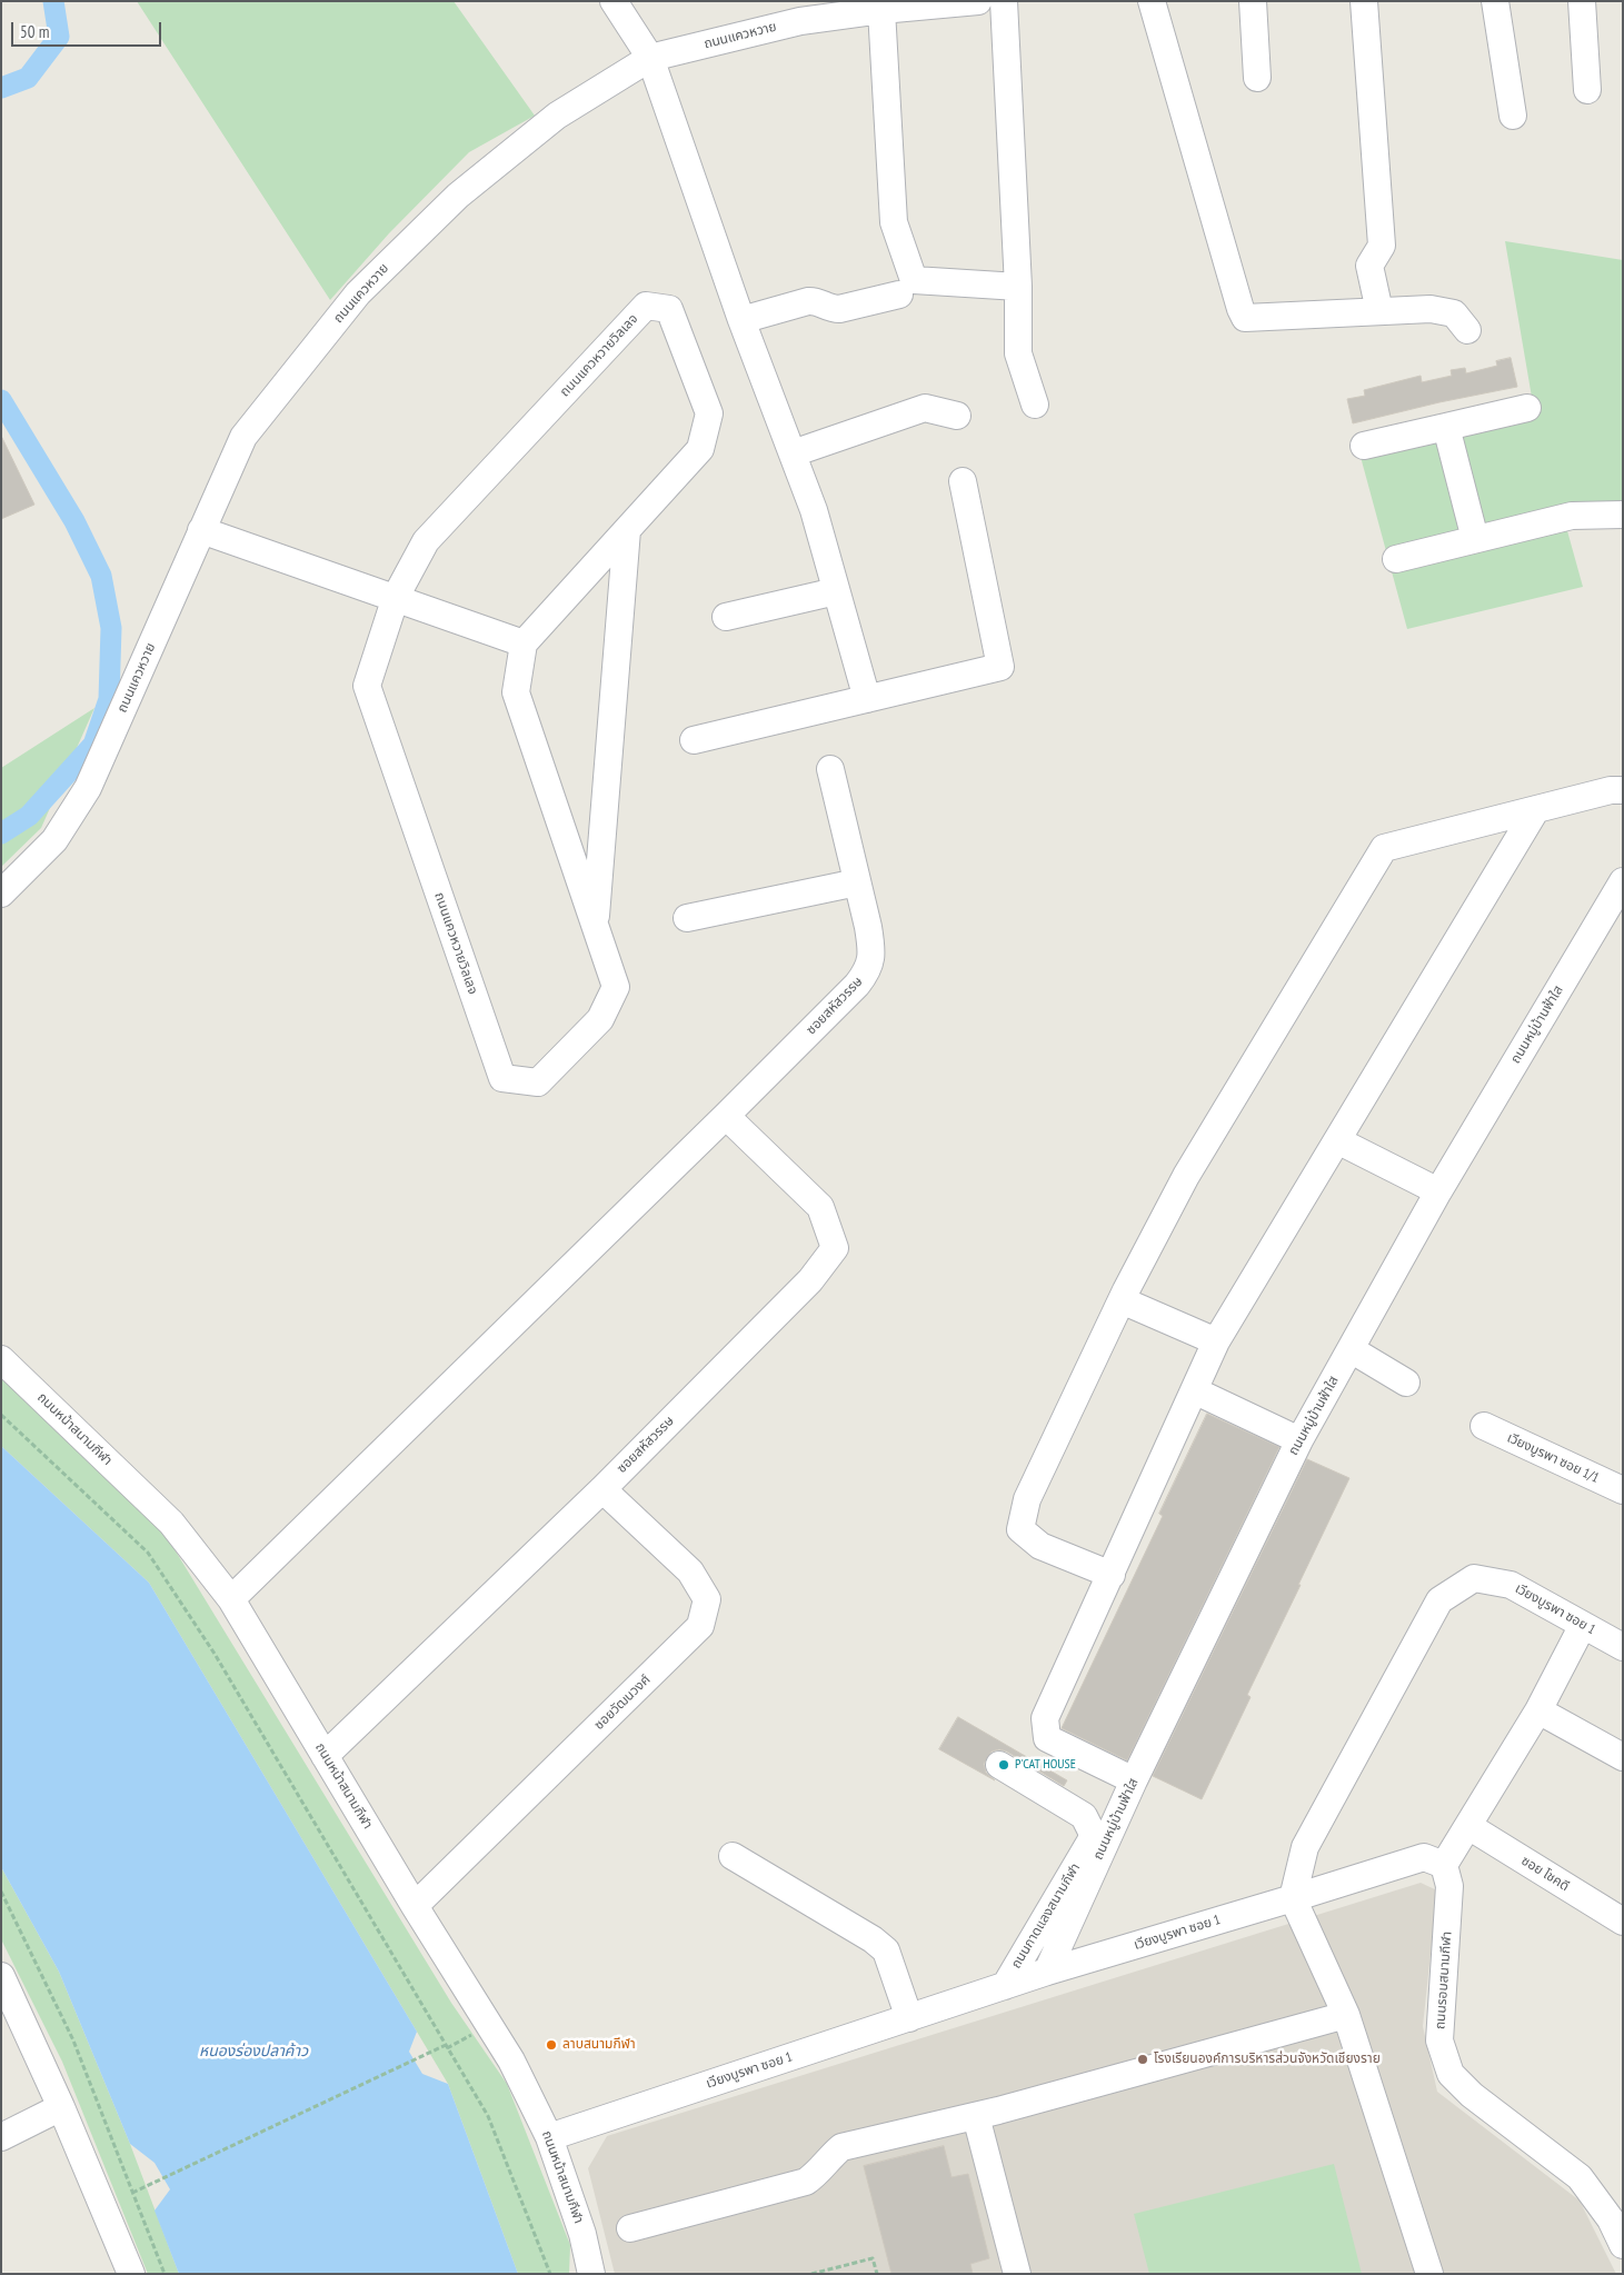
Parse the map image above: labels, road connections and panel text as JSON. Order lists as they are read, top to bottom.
{
  "streets": {
    "street": [
      "ถนนแควหวาย",
      "ถนนแควหวายวิลเลจ",
      "ซอยสหัสวรรษ",
      "ถนนหมู่บ้านฟ้าใส",
      "ถนนหน้าสนามกีฬา",
      "เวียงบูรพา ซอย 1/1",
      "เวียงบูรพา ซอย 1",
      "ซอยวัฒนวงศ์",
      "ซอย โชคดี",
      "ถนนกาดแลงสนามกีฬา",
      "ถนนรอบสนามกีฬา"
    ]
  },
  "crossings": [
    ["ซอยสหัสวรรษ", "ถนนหน้าสนามกีฬา"],
    ["ซอยสหัสวรรษ", "ซอยวัฒนวงศ์"],
    ["ถนนหมู่บ้านฟ้าใส", "เวียงบูรพา ซอย 1"],
    ["ถนนหน้าสนามกีฬา", "เวียงบูรพา ซอย 1"],
    ["ถนนหน้าสนามกีฬา", "ซอยวัฒนวงศ์"],
    ["เวียงบูรพา ซอย 1", "ถนนกาดแลงสนามกีฬา"]
  ],
  "water": ["หนองร่องปลาค้าว"],
  "places": ["P'CAT HOUSE", "ลาบสนามกีฬา", "โรงเรียนองค์การบริหารส่วนจังหวัดเชียงราย"],
  "scale_bar": "50 m"
}
